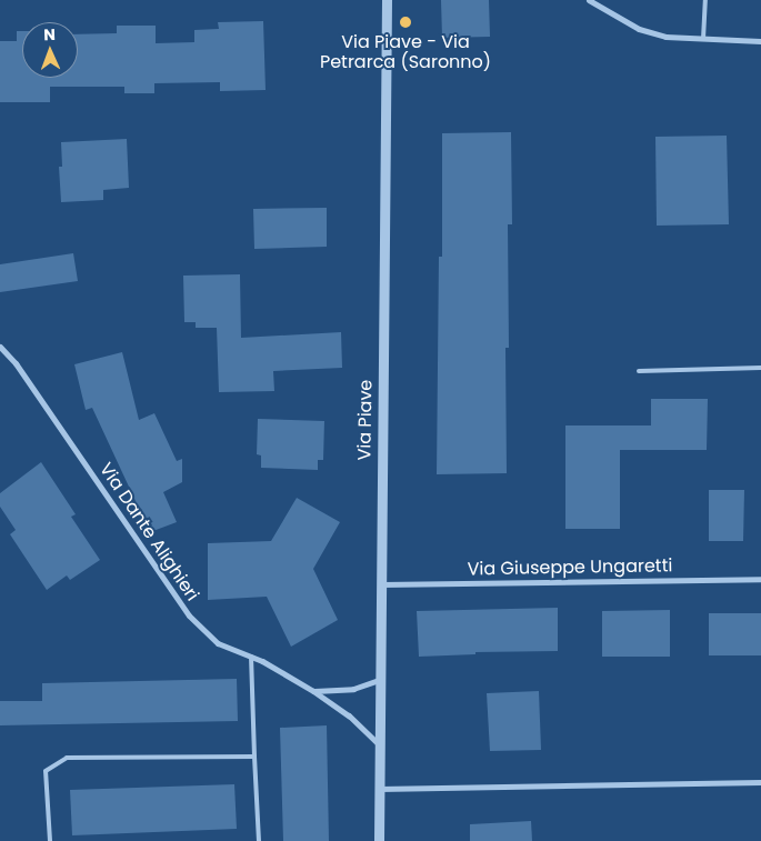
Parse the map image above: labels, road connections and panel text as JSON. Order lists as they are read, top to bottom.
{
  "streets": {
    "street": ["Via Piave", "Via Dante Alighieri", "Via Giuseppe Ungaretti"]
  },
  "crossings": [
    ["Via Piave", "Via Dante Alighieri"],
    ["Via Piave", "Via Giuseppe Ungaretti"]
  ],
  "places": ["Via Piave - Via Petrarca (Saronno)"],
  "north": "top"
}
